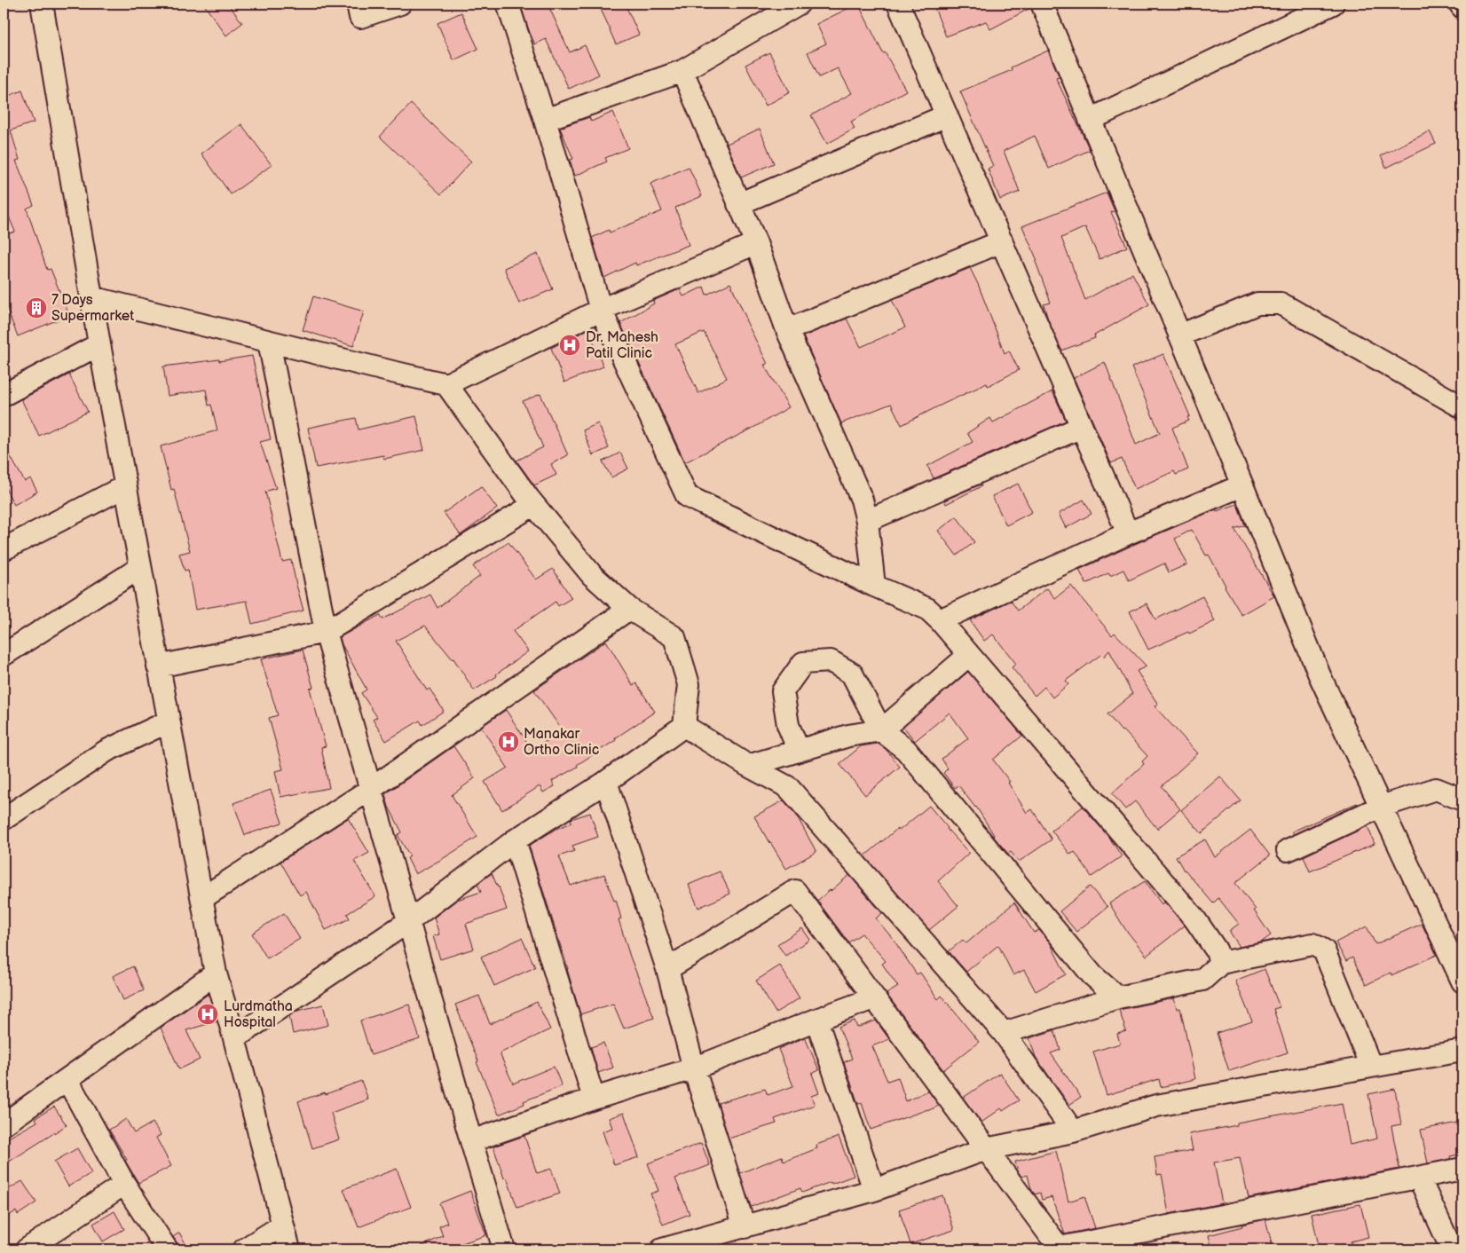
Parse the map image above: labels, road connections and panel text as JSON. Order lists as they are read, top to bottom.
{
  "places": {
    "building": ["7 Days Supermarket"],
    "hospital": ["Dr. Mahesh Patil Clinic", "Manakar Ortho Clinic", "Lurdmatha Hospital"]
  }
}
